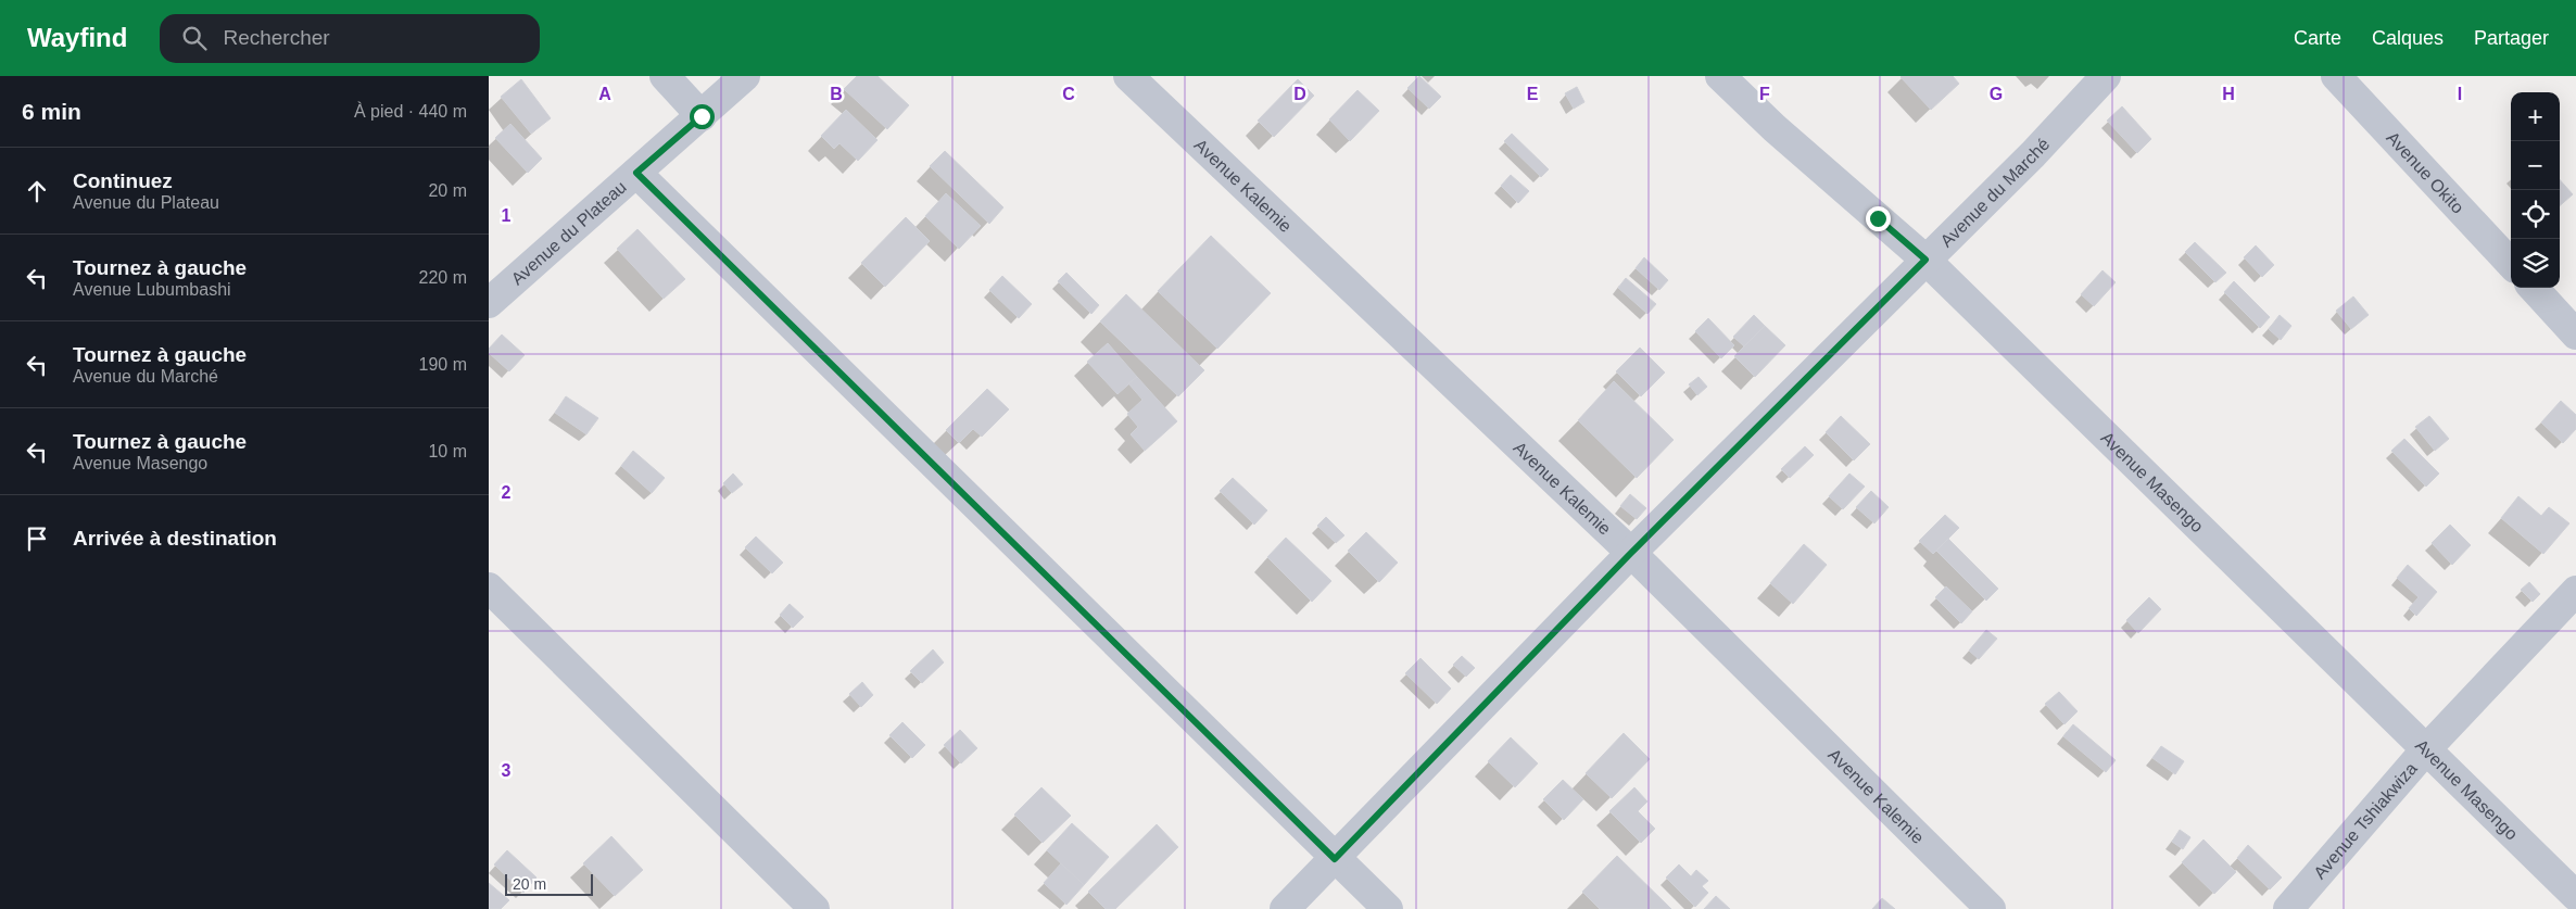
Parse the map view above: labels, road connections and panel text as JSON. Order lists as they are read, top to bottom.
{
  "streets": {
    "street": [
      "Avenue Okito",
      "Avenue Kalemie",
      "Avenue du Marché",
      "Avenue du Plateau",
      "Avenue Masengo",
      "Avenue Tshiakwiza"
    ]
  },
  "crossings": [
    ["Avenue Kalemie", "Avenue du Marché"],
    ["Avenue du Marché", "Avenue Masengo"],
    ["Avenue Masengo", "Avenue Tshiakwiza"]
  ],
  "scale_bar": "20 m",
  "page": {
    "header": "Wayfind",
    "search": "Rechercher",
    "nav": ["Carte", "Calques", "Partager"],
    "heading": ["6 min", "À pied · 440 m"],
    "map_buttons": ["+", "−"],
    "list": [
      ["Continuez", "Avenue du Plateau", "20 m"],
      ["Tournez à gauche", "Avenue Lubumbashi", "220 m"],
      ["Tournez à gauche", "Avenue du Marché", "190 m"],
      ["Tournez à gauche", "Avenue Masengo", "10 m"],
      "Arrivée à destination"
    ],
    "scale": "20 m"
  },
  "grid": {
    "columns": [
      "A",
      "B",
      "C",
      "D",
      "E",
      "F",
      "G",
      "H",
      "I"
    ],
    "rows": ["1", "2", "3"]
  }
}
